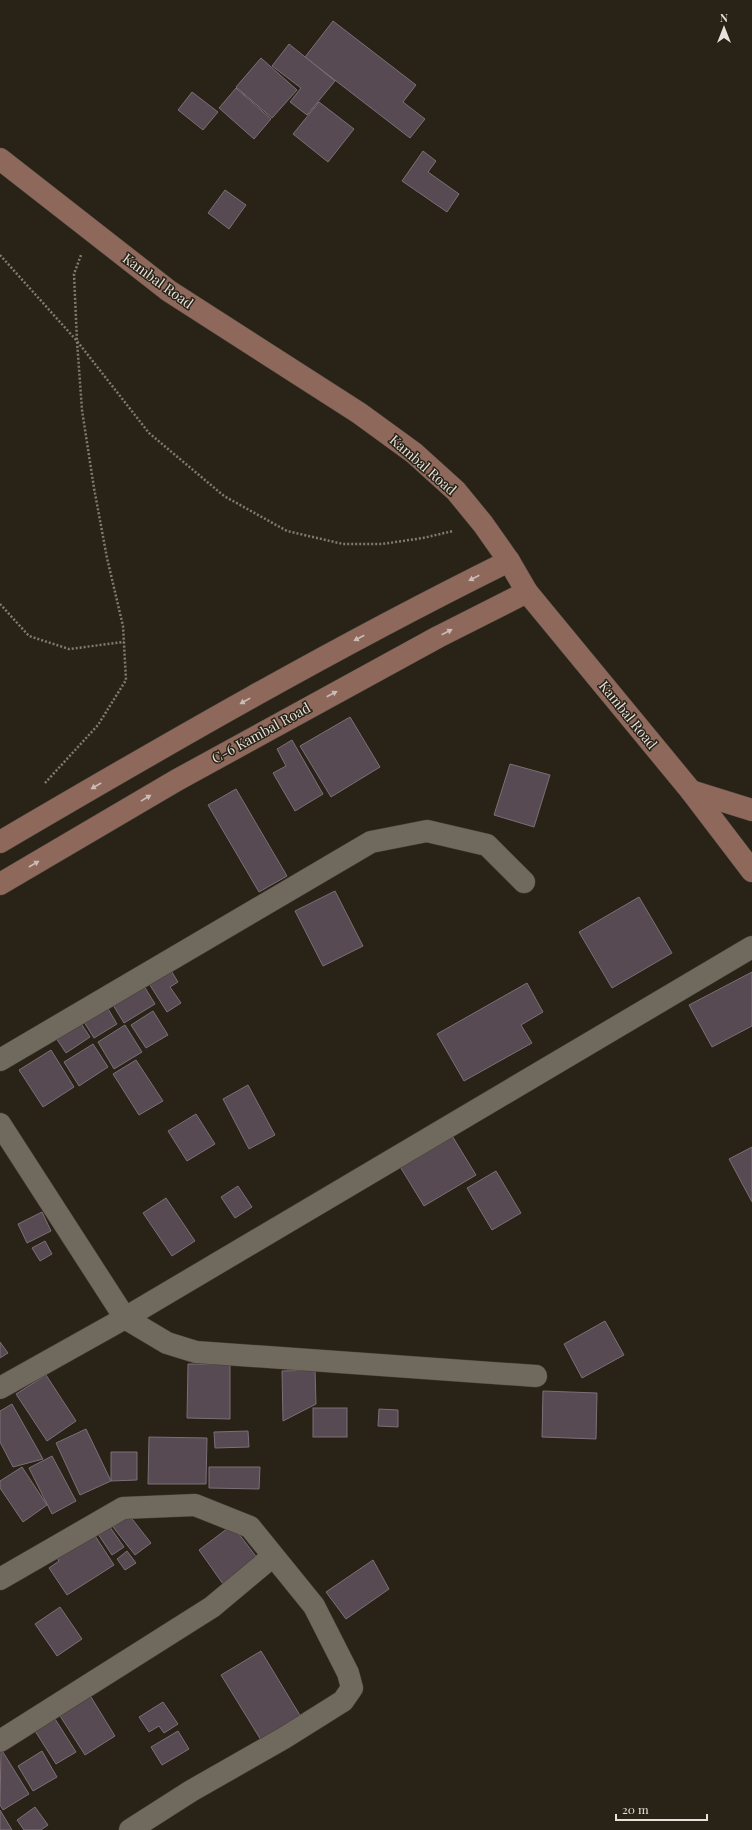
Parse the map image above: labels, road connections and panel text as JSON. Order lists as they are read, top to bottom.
{
  "streets": {
    "main road": ["Kambal Road", "C-6 Kambal Road"]
  },
  "crossings": [
    ["Kambal Road", "C-6 Kambal Road"]
  ],
  "scale_bar": "20 m",
  "north": "top"
}
